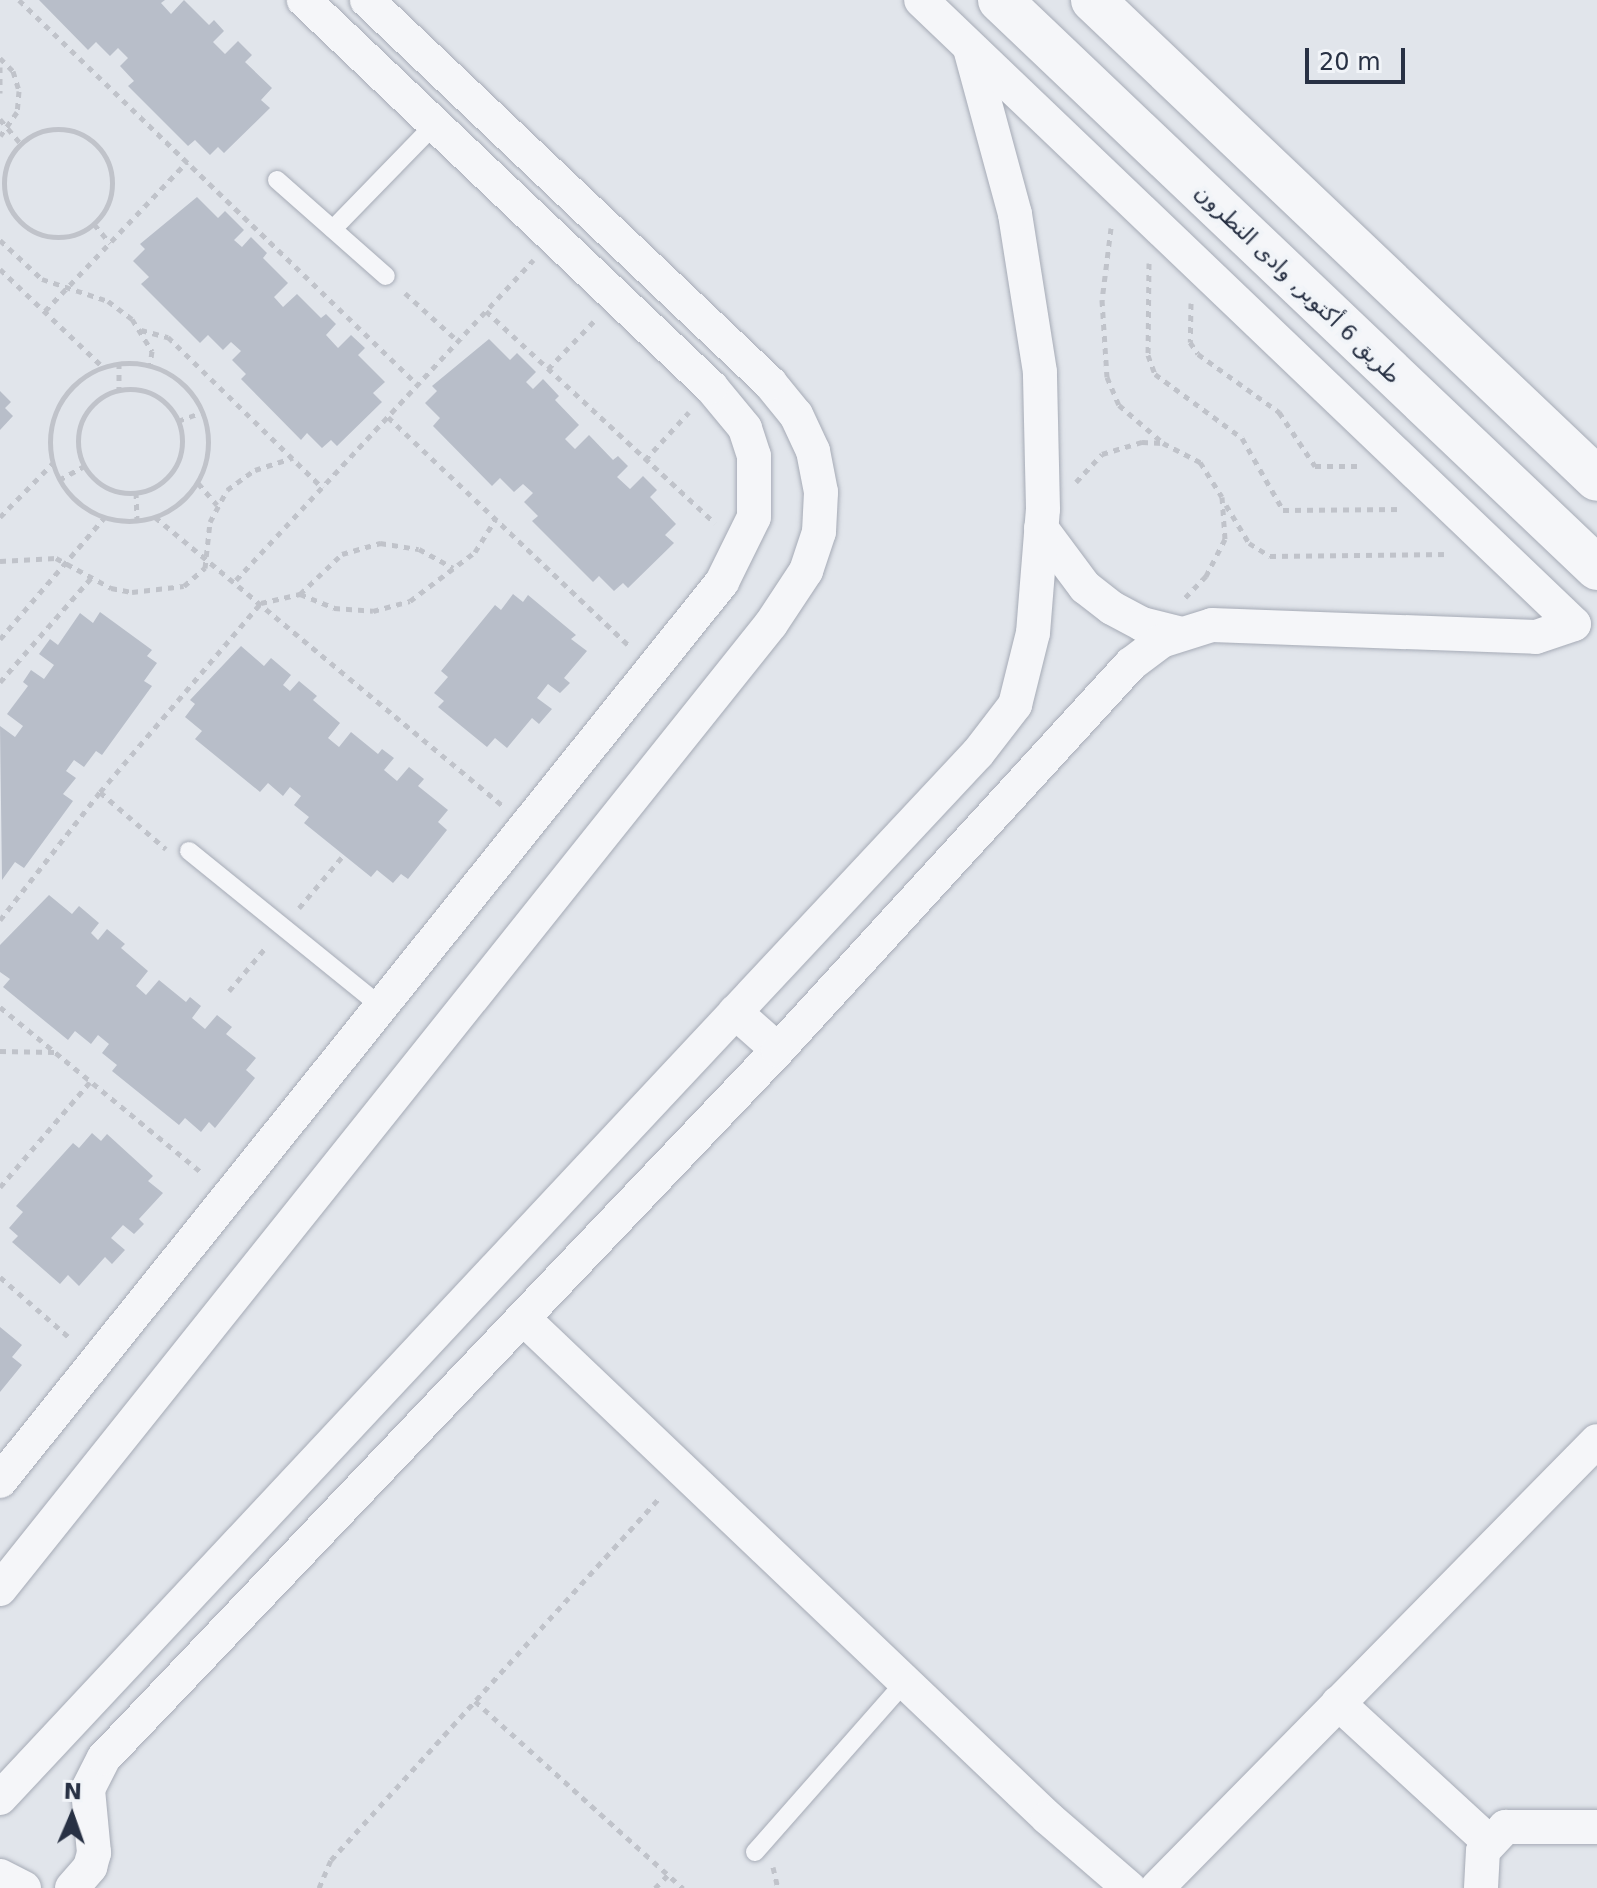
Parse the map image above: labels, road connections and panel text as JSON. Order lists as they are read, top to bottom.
{
  "streets": {
    "street": ["طريق 6 أكتوبر, وادى النطرون"]
  },
  "scale_bar": "20 m",
  "north": "top"
}
